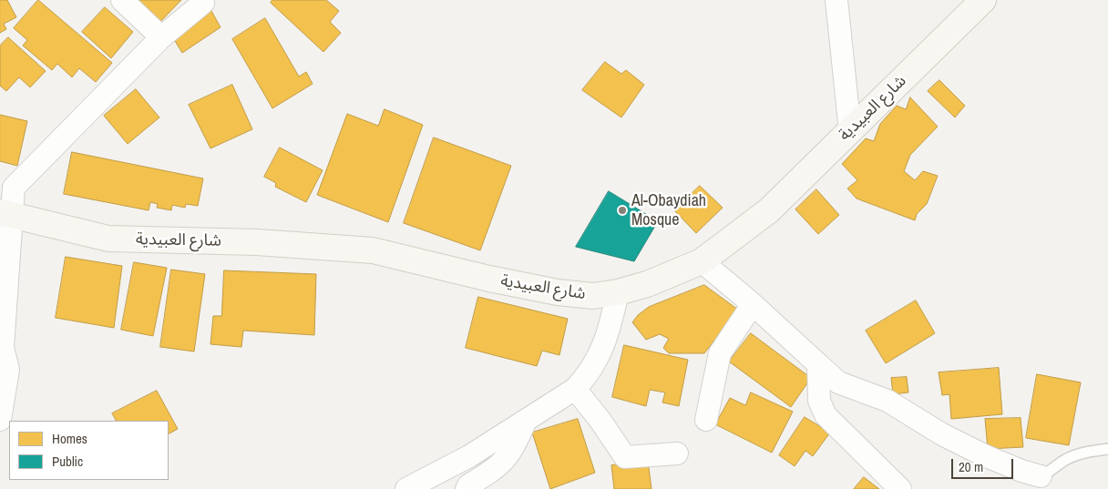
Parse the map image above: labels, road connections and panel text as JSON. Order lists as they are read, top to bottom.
{
  "streets": {
    "main road": ["شارع العبيدية"]
  },
  "places": ["Al-Obaydiah Mosque"],
  "legend": ["Homes", "Public"],
  "scale_bar": "20 m"
}
